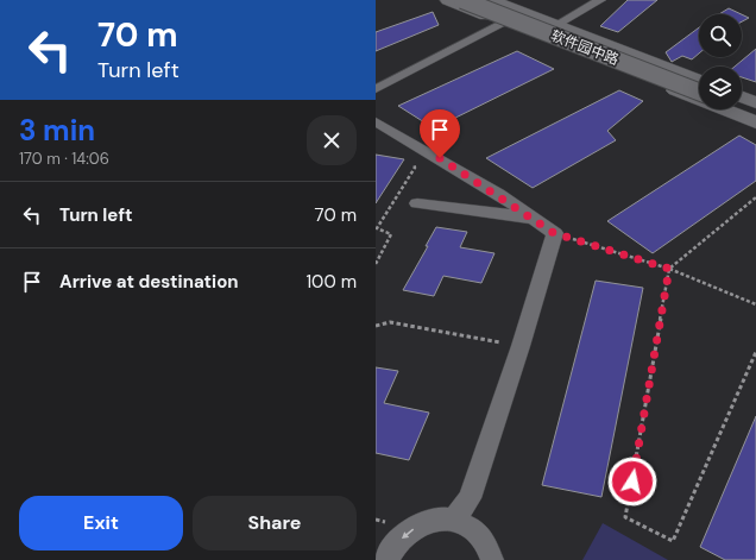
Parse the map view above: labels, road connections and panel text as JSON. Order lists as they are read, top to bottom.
{
  "streets": {
    "street": ["软件园中路"]
  },
  "page": {
    "turn": ["70 m", "Turn left"],
    "heading": ["3 min", "170 m · 14:06"],
    "list": [
      {
        "name": "Turn left",
        "value": "70 m"
      },
      {
        "name": "Arrive at destination",
        "value": "100 m"
      }
    ],
    "buttons": ["Exit", "Share"]
  }
}
